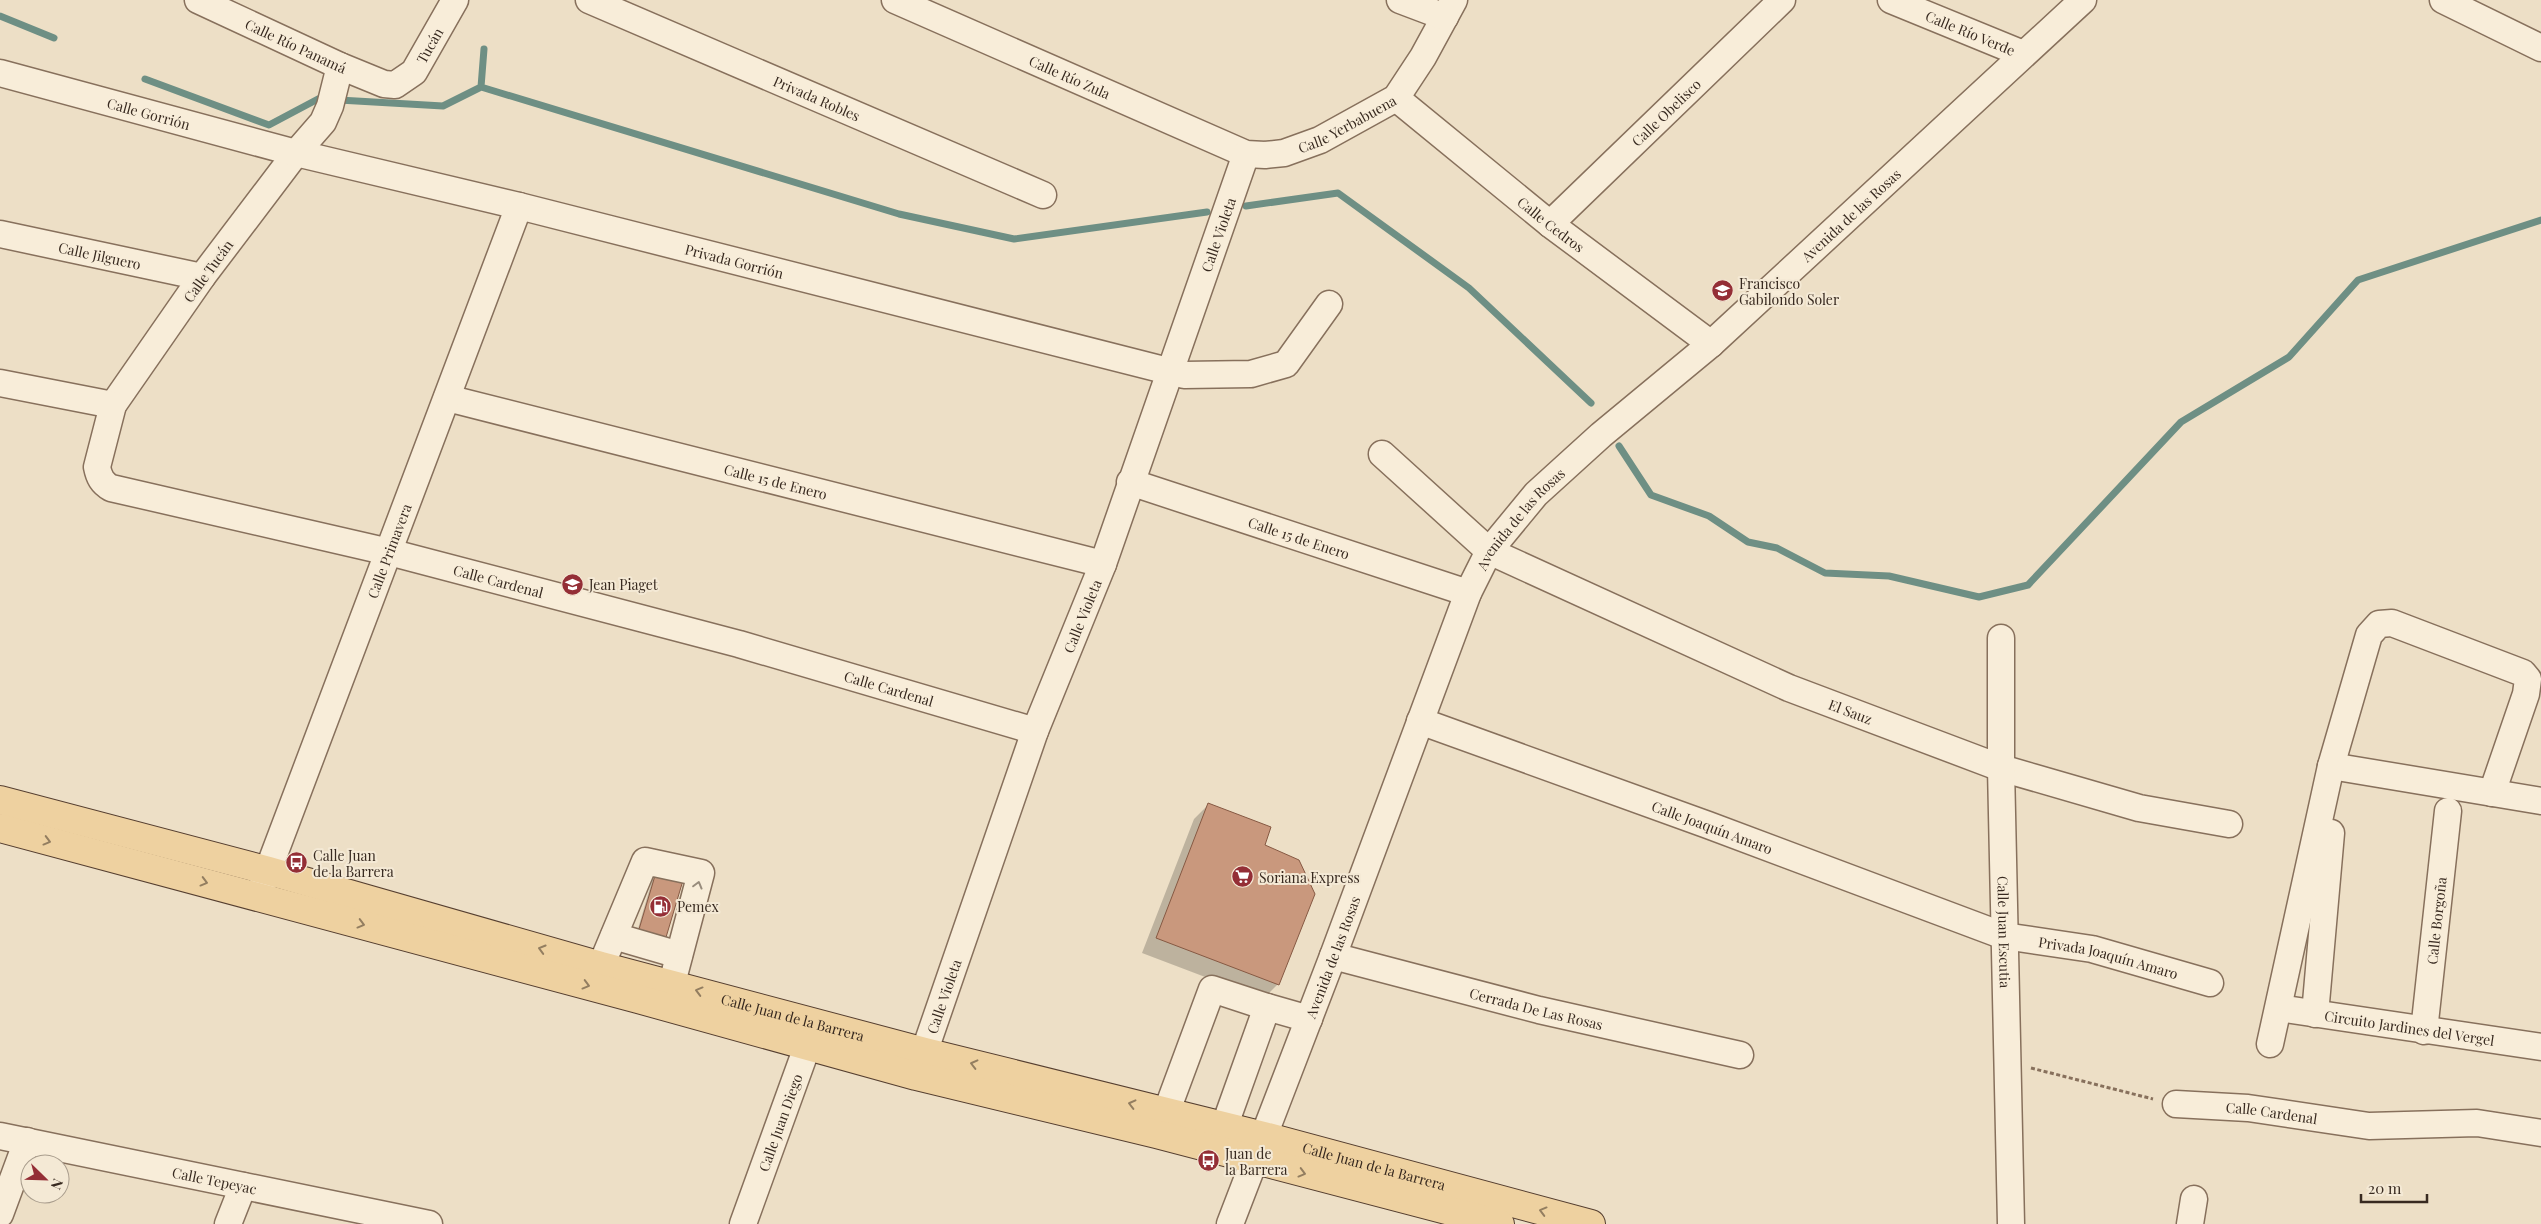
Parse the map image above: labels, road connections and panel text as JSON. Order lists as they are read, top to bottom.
{
  "streets": {
    "main road": ["Calle Juan de la Barrera"],
    "street": [
      "Calle Río Verde",
      "Calle Río Panamá",
      "Tucán",
      "Calle Río Zula",
      "Privada Robles",
      "Calle Obelisco",
      "Calle Gorrión",
      "Calle Yerbabuena",
      "Avenida de las Rosas",
      "Calle Cedros",
      "Calle Violeta",
      "Calle Jilguero",
      "Privada Gorrión",
      "Calle Tucán",
      "Calle 15 de Enero",
      "Calle Primavera",
      "Calle Cardenal",
      "El Sauz",
      "Calle Joaquín Amaro",
      "Calle Borgoña",
      "Calle Juan Escutia",
      "Privada Joaquín Amaro",
      "Cerrada De Las Rosas",
      "Circuito Jardines del Vergel",
      "Calle Juan Diego",
      "Calle Tepeyac"
    ]
  },
  "crossings": [
    ["Calle Río Verde", "Avenida de las Rosas"],
    ["Calle Río Panamá", "Tucán"],
    ["Calle Río Panamá", "Calle Tucán"],
    ["Calle Río Zula", "Calle Yerbabuena"],
    ["Calle Río Zula", "Calle Violeta"],
    ["Calle Obelisco", "Calle Cedros"],
    ["Calle Gorrión", "Privada Gorrión"],
    ["Calle Gorrión", "Calle Tucán"],
    ["Calle Yerbabuena", "Calle Cedros"],
    ["Calle Yerbabuena", "Calle Violeta"],
    ["Avenida de las Rosas", "Calle Cedros"],
    ["Avenida de las Rosas", "Calle 15 de Enero"],
    ["Avenida de las Rosas", "El Sauz"],
    ["Avenida de las Rosas", "Calle Joaquín Amaro"],
    ["Avenida de las Rosas", "Cerrada De Las Rosas"],
    ["Avenida de las Rosas", "Calle Juan de la Barrera"],
    ["Calle Violeta", "Privada Gorrión"],
    ["Calle Violeta", "Calle 15 de Enero"],
    ["Calle Violeta", "Calle Cardenal"],
    ["Calle Violeta", "Calle Juan de la Barrera"],
    ["Calle Jilguero", "Calle Tucán"],
    ["Privada Gorrión", "Calle Tucán"],
    ["Privada Gorrión", "Calle Primavera"],
    ["Calle Tucán", "Calle Cardenal"],
    ["Calle 15 de Enero", "Calle Primavera"],
    ["Calle Primavera", "Calle Cardenal"],
    ["Calle Primavera", "Calle Juan de la Barrera"],
    ["El Sauz", "Calle Juan Escutia"],
    ["Calle Joaquín Amaro", "Calle Juan Escutia"],
    ["Calle Joaquín Amaro", "Privada Joaquín Amaro"],
    ["Calle Borgoña", "Circuito Jardines del Vergel"],
    ["Calle Juan Escutia", "Privada Joaquín Amaro"],
    ["Calle Juan de la Barrera", "Calle Juan Diego"]
  ],
  "places": {
    "school or university": ["Francisco Gabilondo Soler", "Jean Piaget"],
    "bus stop": ["Calle Juan de la Barrera", "Juan de la Barrera"],
    "supermarket": ["Soriana Express"],
    "fuel station": ["Pemex"]
  },
  "scale_bar": "20 m",
  "north": "bottom right"
}
